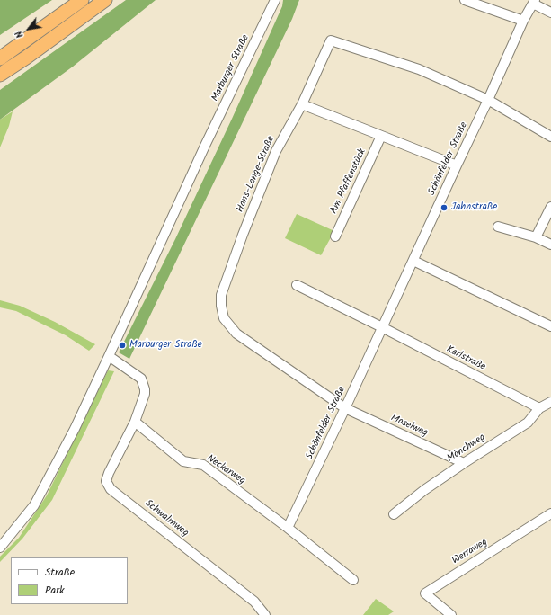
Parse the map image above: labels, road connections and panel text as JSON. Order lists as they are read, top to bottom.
{
  "streets": {
    "street": [
      "Marburger Straße",
      "Schönfelder Straße",
      "Hans-Lange-Straße",
      "Am Pfaffenstück",
      "Karlstraße",
      "Moselweg",
      "Mönchweg",
      "Neckarweg",
      "Schwalmweg",
      "Werraweg"
    ]
  },
  "crossings": [
    ["Schönfelder Straße", "Hans-Lange-Straße"],
    ["Schönfelder Straße", "Karlstraße"],
    ["Schönfelder Straße", "Moselweg"],
    ["Schönfelder Straße", "Neckarweg"],
    ["Hans-Lange-Straße", "Moselweg"],
    ["Karlstraße", "Mönchweg"],
    ["Moselweg", "Mönchweg"],
    ["Neckarweg", "Schwalmweg"]
  ],
  "places": ["Jahnstraße", "Marburger Straße"],
  "legend": ["Straße", "Park"],
  "north": "bottom left"
}
